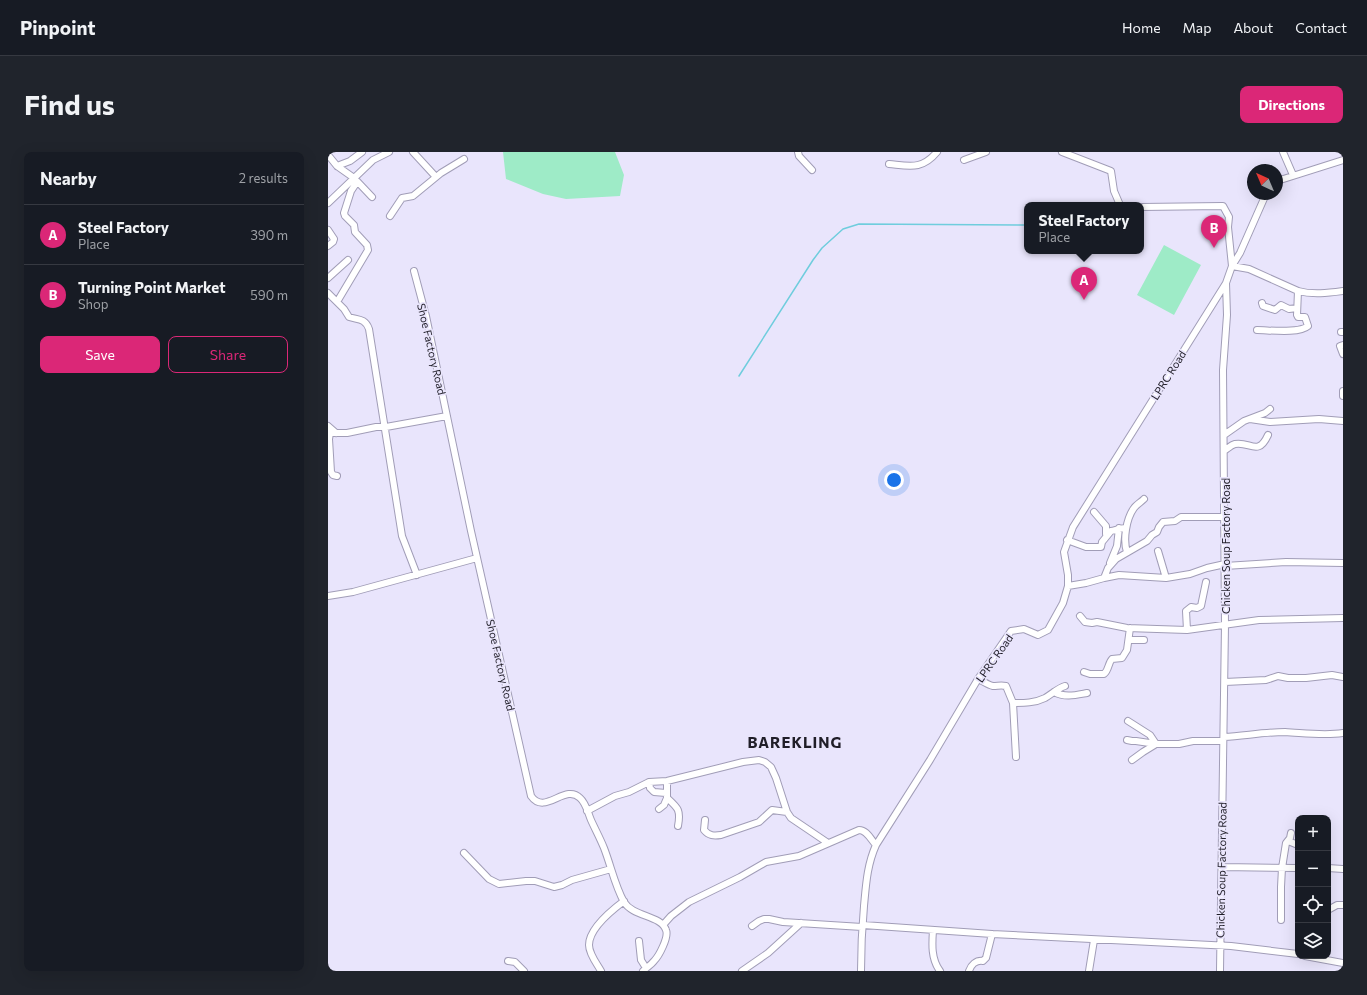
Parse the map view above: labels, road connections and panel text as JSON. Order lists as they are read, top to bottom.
{
  "streets": {
    "street": ["Shoe Factory Road", "LPRC Road", "Chicken Soup Factory Road"]
  },
  "crossings": [
    ["LPRC Road", "Chicken Soup Factory Road"]
  ],
  "districts": ["BAREKLING"],
  "north": "top left",
  "page": {
    "header": "Pinpoint",
    "nav": [
      "Home",
      "Map",
      "About",
      "Contact"
    ],
    "buttons": [
      "Directions",
      ["Save", "Share"]
    ],
    "title": "Find us",
    "heading": ["Nearby", "2 results"],
    "popup": ["Steel Factory", "Place"],
    "list": [
      {
        "mark": "A",
        "name": "Steel Factory",
        "note": "Place",
        "value": "390 m"
      },
      {
        "mark": "B",
        "name": "Turning Point Market",
        "note": "Shop",
        "value": "590 m"
      }
    ],
    "pins": ["B", "A"],
    "map_buttons": ["+", "−"]
  }
}
